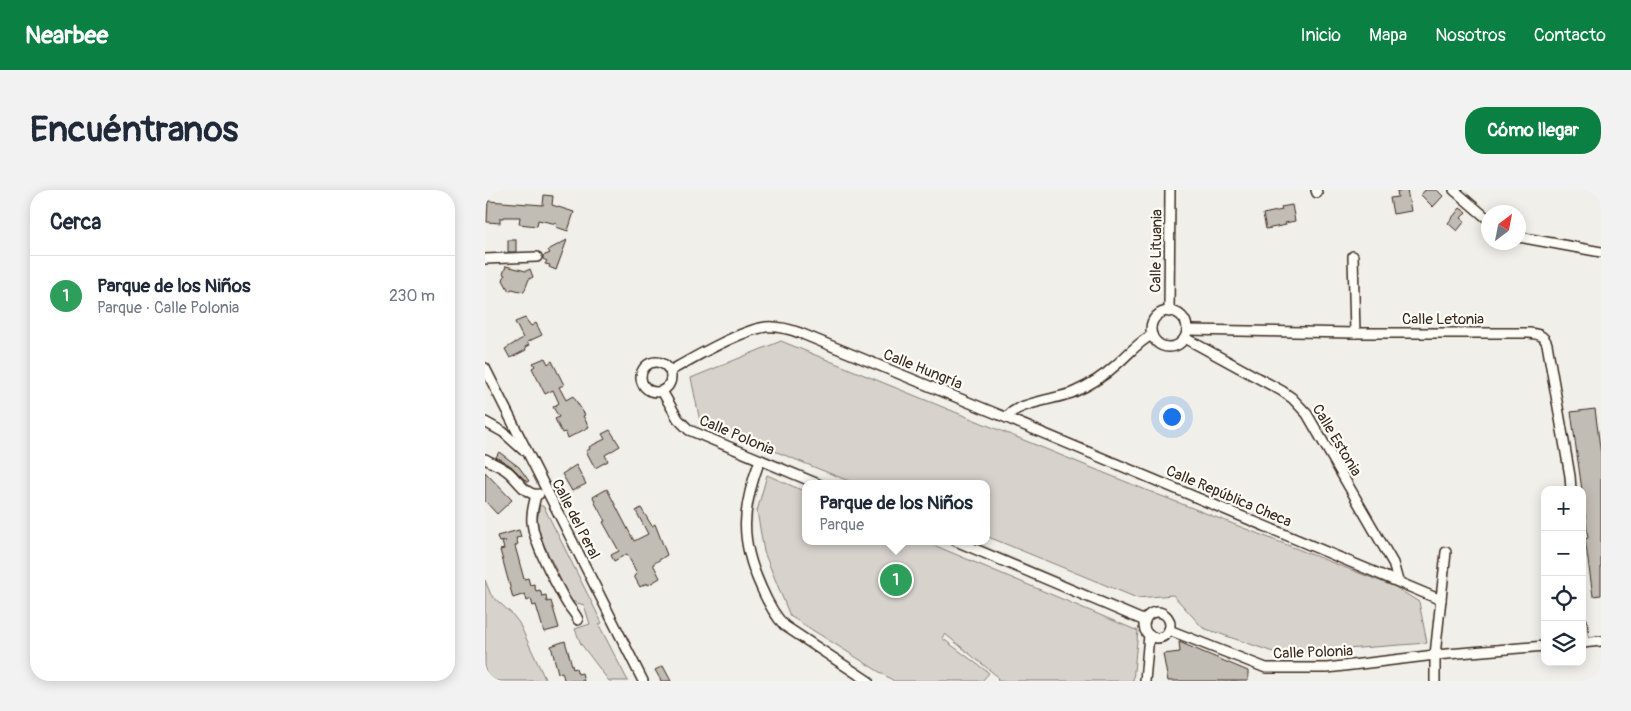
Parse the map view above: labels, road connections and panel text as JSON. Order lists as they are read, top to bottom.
{
  "streets": {
    "street": [
      "Calle Lituania",
      "Calle Letonia",
      "Calle Hungría",
      "Calle Polonia",
      "Calle Estonia",
      "Calle República Checa",
      "Calle del Peral"
    ]
  },
  "crossings": [
    ["Calle Lituania", "Calle Letonia"],
    ["Calle Lituania", "Calle Estonia"],
    ["Calle Letonia", "Calle Estonia"],
    ["Calle Hungría", "Calle Polonia"],
    ["Calle Hungría", "Calle República Checa"],
    ["Calle Estonia", "Calle República Checa"]
  ],
  "north": "top right",
  "page": {
    "header": "Nearbee",
    "nav": [
      "Inicio",
      "Mapa",
      "Nosotros",
      "Contacto"
    ],
    "buttons": "Cómo llegar",
    "title": "Encuéntranos",
    "heading": "Cerca",
    "list": [
      {
        "mark": "1",
        "name": "Parque de los Niños",
        "note": "Parque · Calle Polonia",
        "value": "230 m"
      }
    ],
    "popup": ["Parque de los Niños", "Parque"],
    "map_buttons": ["+", "−"],
    "pins": "1"
  }
}
